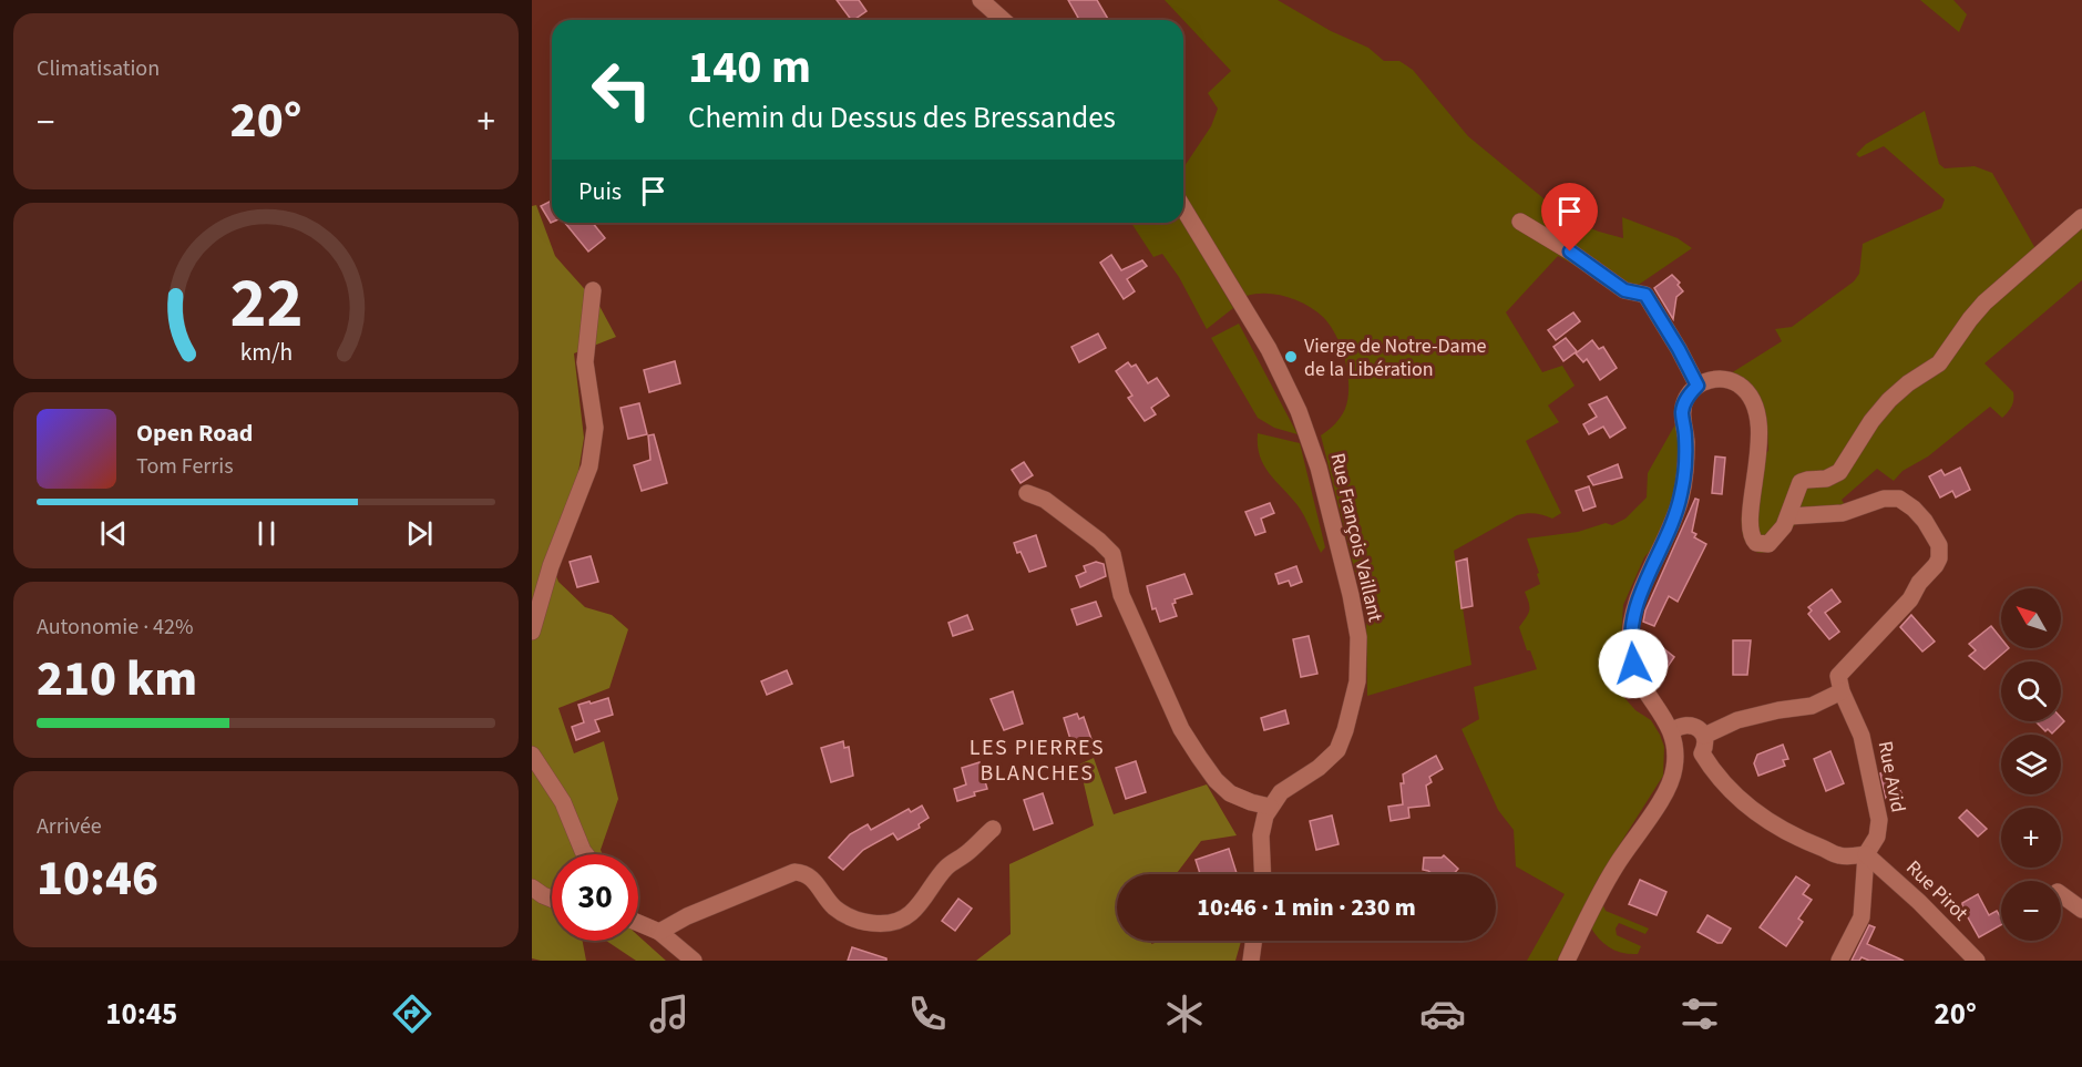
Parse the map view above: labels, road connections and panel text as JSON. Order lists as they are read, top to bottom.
{
  "streets": {
    "street": ["Rue François Vaillant", "Rue Avid", "Rue Pirot"]
  },
  "crossings": [
    ["Rue Avid", "Rue Pirot"]
  ],
  "districts": ["LES PIERRES BLANCHES"],
  "places": ["Vierge de Notre-Dame de la Libération"],
  "north": "top left",
  "page": {
    "tile": [
      "Climatisation",
      ["Autonomie · 42%", "210 km"],
      ["Arrivée", "10:46"]
    ],
    "turn": ["140 m", "Chemin du Dessus des Bressandes"],
    "heat": ["−", "20°", "+"],
    "then": "Puis",
    "song": ["Open Road", "Tom Ferris"],
    "map_buttons": ["+", "−"],
    "limit": "30",
    "trip": "10:46 · 1 min · 230 m",
    "tabs": ["10:45", "20°"],
    "gauge": ["22", "km/h"]
  }
}
